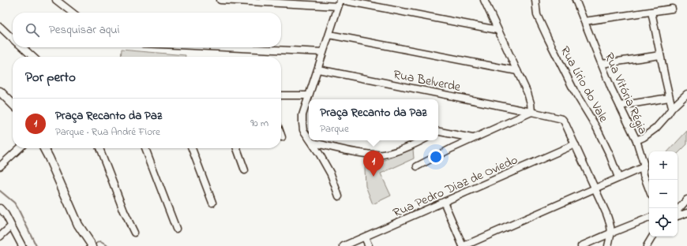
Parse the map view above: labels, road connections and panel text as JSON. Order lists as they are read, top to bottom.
{
  "streets": {
    "street": [
      "Rua Belverde",
      "Rua Lírio do Vale",
      "Rua Vitória Régia",
      "Rua Pedro Diaz de Oviedo"
    ]
  },
  "crossings": [
    ["Rua Belverde", "Rua Pedro Diaz de Oviedo"]
  ],
  "page": {
    "search": "Pesquisar aqui",
    "heading": "Por perto",
    "list": [
      {
        "mark": "1",
        "name": "Praça Recanto da Paz",
        "note": "Parque · Rua André Fiore",
        "value": "90 m"
      }
    ],
    "popup": ["Praça Recanto da Paz", "Parque"],
    "pins": "1",
    "map_buttons": ["+", "−"]
  }
}
